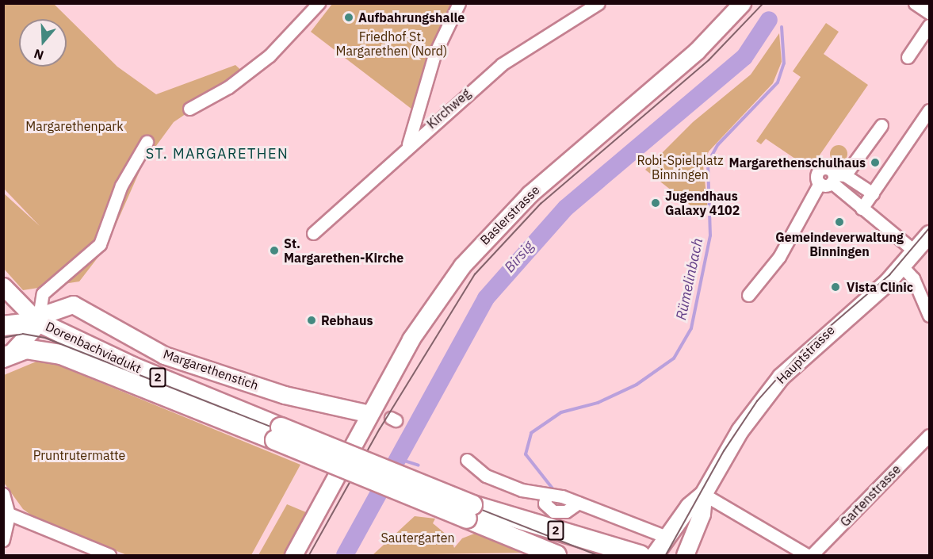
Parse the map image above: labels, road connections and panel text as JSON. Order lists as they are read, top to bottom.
{
  "streets": {
    "main road": [
      "Baslerstrasse",
      "Dorenbachviadukt",
      "Hauptstrasse",
      "Margarethenstich",
      "2"
    ],
    "street": ["Kirchweg", "Gartenstrasse"]
  },
  "crossings": [
    ["Baslerstrasse", "Margarethenstich"],
    ["Dorenbachviadukt", "Margarethenstich"],
    ["Dorenbachviadukt", "2"]
  ],
  "districts": ["ST. MARGARETHEN"],
  "water": ["Birsig", "Rümelinbach"],
  "parks": [
    "Friedhof St. Margarethen (Nord)",
    "Margarethenpark",
    "Robi-Spielplatz Binningen",
    "Pruntrutermatte",
    "Sautergarten"
  ],
  "places": [
    "Aufbahrungshalle",
    "Margarethenschulhaus",
    "Jugendhaus Galaxy 4102",
    "Gemeindeverwaltung Binningen",
    "St. Margarethen-Kirche",
    "Vista Clinic",
    "Rebhaus"
  ],
  "north": "bottom"
}
